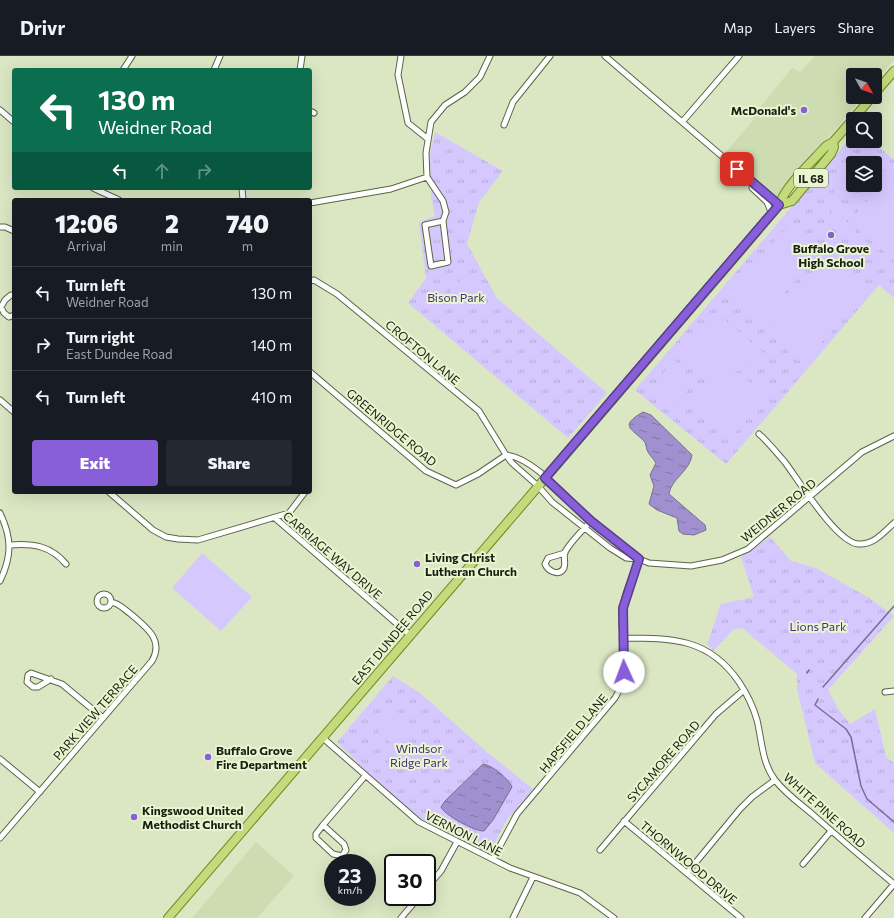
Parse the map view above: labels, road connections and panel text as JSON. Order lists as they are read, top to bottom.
{
  "streets": {
    "main road": ["IL 68", "EAST DUNDEE ROAD"],
    "street": [
      "CROFTON LANE",
      "GREENRIDGE ROAD",
      "WEIDNER ROAD",
      "CARRIAGE WAY DRIVE",
      "PARK VIEW TERRACE",
      "HAPSFIELD LANE",
      "SYCAMORE ROAD",
      "WHITE PINE ROAD",
      "VERNON LANE",
      "THORNWOOD DRIVE"
    ]
  },
  "crossings": [
    ["CROFTON LANE", "GREENRIDGE ROAD"],
    ["CROFTON LANE", "WEIDNER ROAD"],
    ["CROFTON LANE", "EAST DUNDEE ROAD"],
    ["WEIDNER ROAD", "EAST DUNDEE ROAD"],
    ["WEIDNER ROAD", "HAPSFIELD LANE"],
    ["CARRIAGE WAY DRIVE", "EAST DUNDEE ROAD"],
    ["EAST DUNDEE ROAD", "VERNON LANE"],
    ["HAPSFIELD LANE", "WHITE PINE ROAD"],
    ["HAPSFIELD LANE", "VERNON LANE"],
    ["SYCAMORE ROAD", "WHITE PINE ROAD"],
    ["SYCAMORE ROAD", "THORNWOOD DRIVE"]
  ],
  "parks": ["Bison Park", "Lions Park", "Windsor Ridge Park"],
  "places": [
    "McDonald's",
    "Buffalo Grove High School",
    "Living Christ Lutheran Church",
    "Buffalo Grove Fire Department",
    "Kingswood United Methodist Church"
  ],
  "north": "bottom right",
  "page": {
    "header": "Drivr",
    "nav": ["Map", "Layers", "Share"],
    "turn": ["130 m", "Weidner Road"],
    "eta": [
      "12:06",
      "Arrival",
      "2",
      "min",
      "740",
      "m"
    ],
    "list": [
      {
        "name": "Turn left",
        "note": "Weidner Road",
        "value": "130 m"
      },
      {
        "name": "Turn right",
        "note": "East Dundee Road",
        "value": "140 m"
      },
      {
        "name": "Turn left",
        "value": "410 m"
      }
    ],
    "buttons": ["Exit", "Share"],
    "speed": "23 km/h",
    "limit": "30"
  }
}
